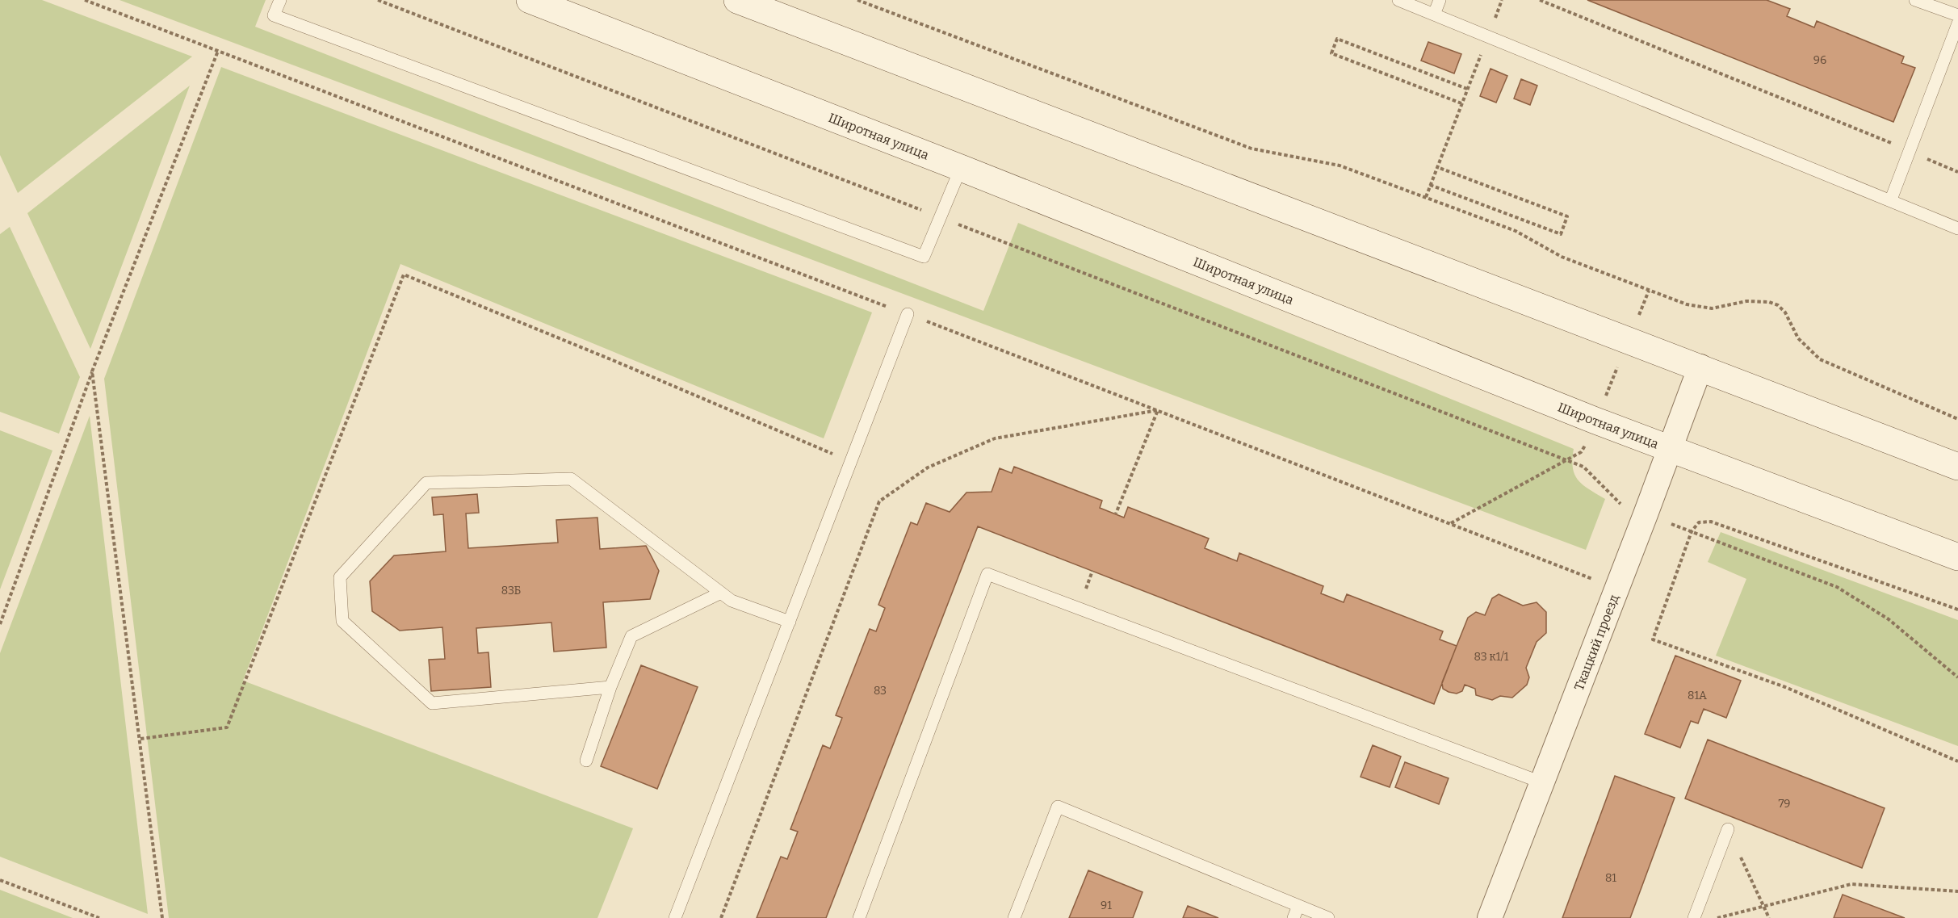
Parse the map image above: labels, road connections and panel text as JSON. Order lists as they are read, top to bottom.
{
  "streets": {
    "main road": ["Широтная улица"],
    "street": ["Ткацкий проезд"]
  },
  "crossings": [
    ["Широтная улица", "Ткацкий проезд"]
  ],
  "house_numbers": [
    "96",
    "83Б",
    "83 к1/1",
    "83",
    "81А",
    "79",
    "81",
    "91"
  ]
}
